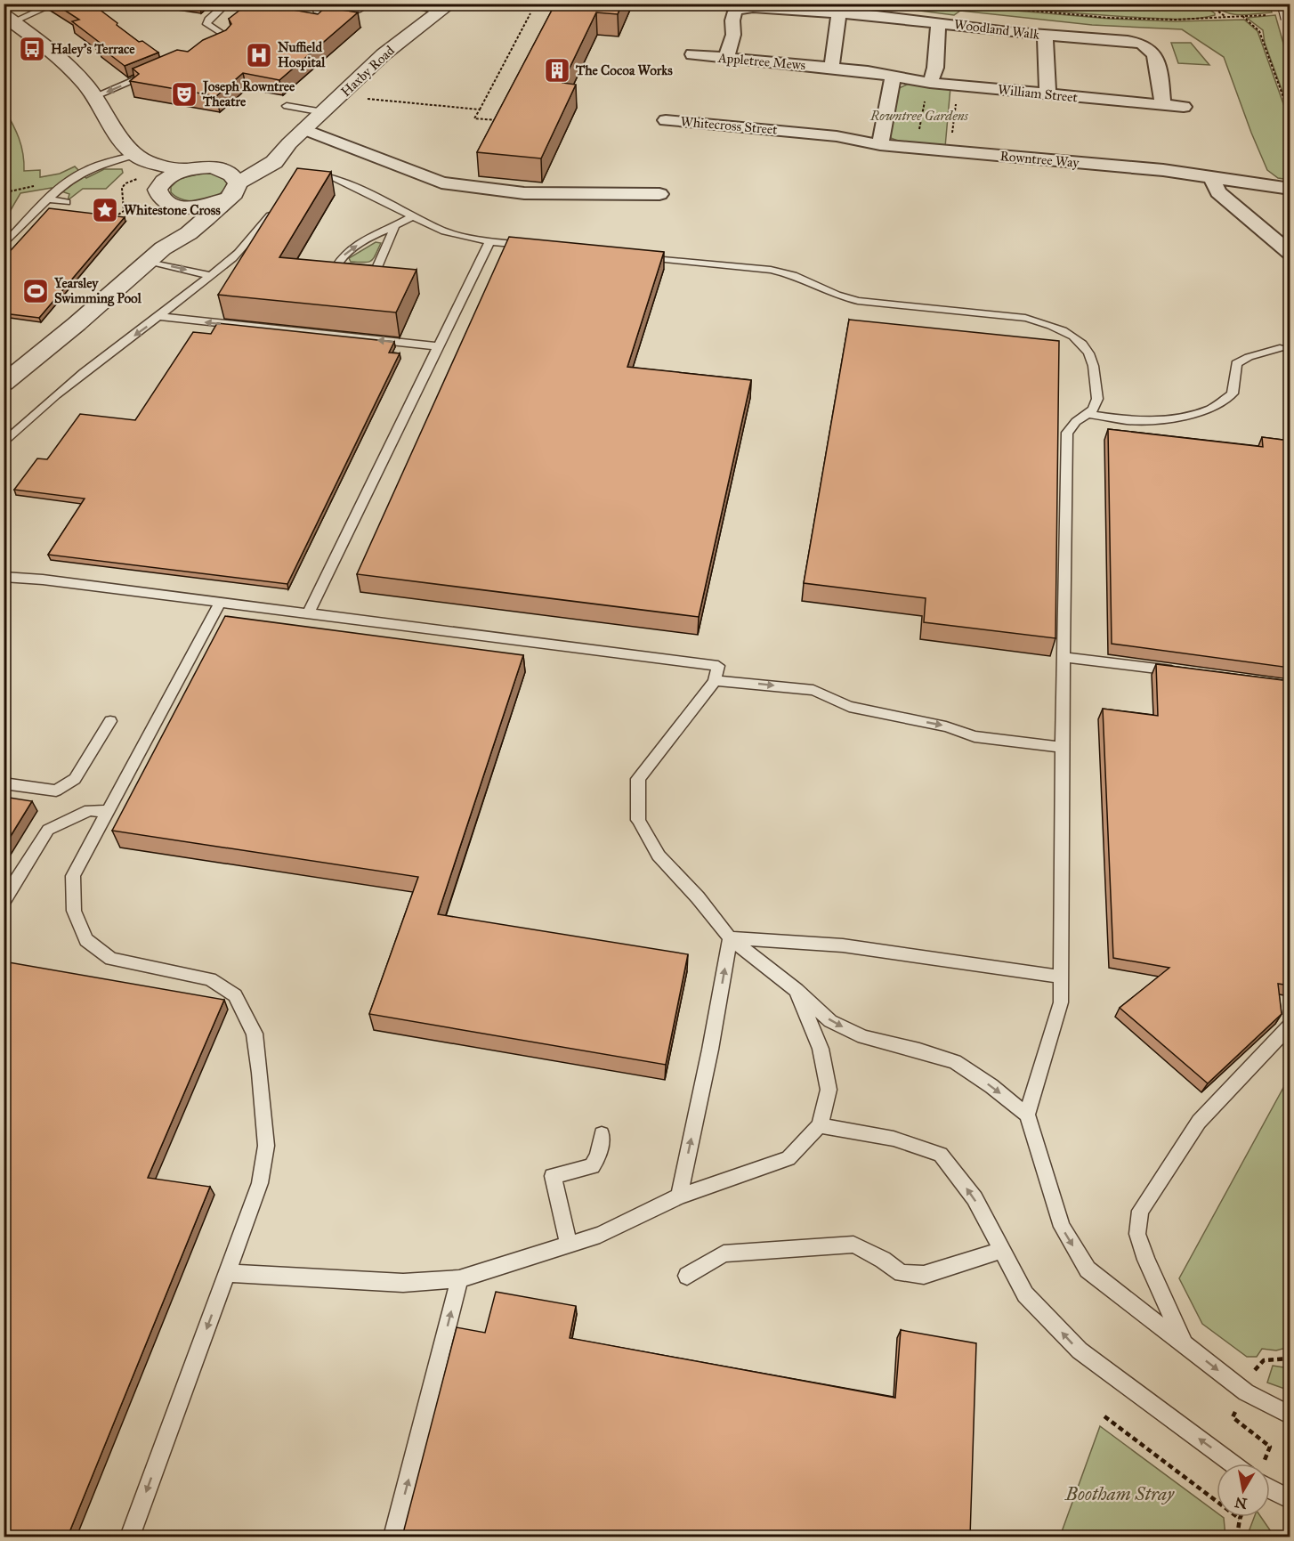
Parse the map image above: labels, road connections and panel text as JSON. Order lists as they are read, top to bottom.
{
  "streets": {
    "street": [
      "Woodland Walk",
      "Appletree Mews",
      "Haxby Road",
      "William Street",
      "Whitecross Street",
      "Rowntree Way"
    ]
  },
  "crossings": [
    ["Woodland Walk", "Appletree Mews"],
    ["Woodland Walk", "William Street"],
    ["Appletree Mews", "William Street"],
    ["Whitecross Street", "Rowntree Way"]
  ],
  "parks": ["Rowntree Gardens", "Bootham Stray"],
  "places": {
    "bus stop": ["Haley's Terrace"],
    "hospital": ["Nuffield Hospital"],
    "building": ["The Cocoa Works"],
    "theatre": ["Joseph Rowntree Theatre"],
    "place": ["Whitestone Cross"],
    "sports": ["Yearsley Swimming Pool"]
  },
  "north": "bottom"
}
